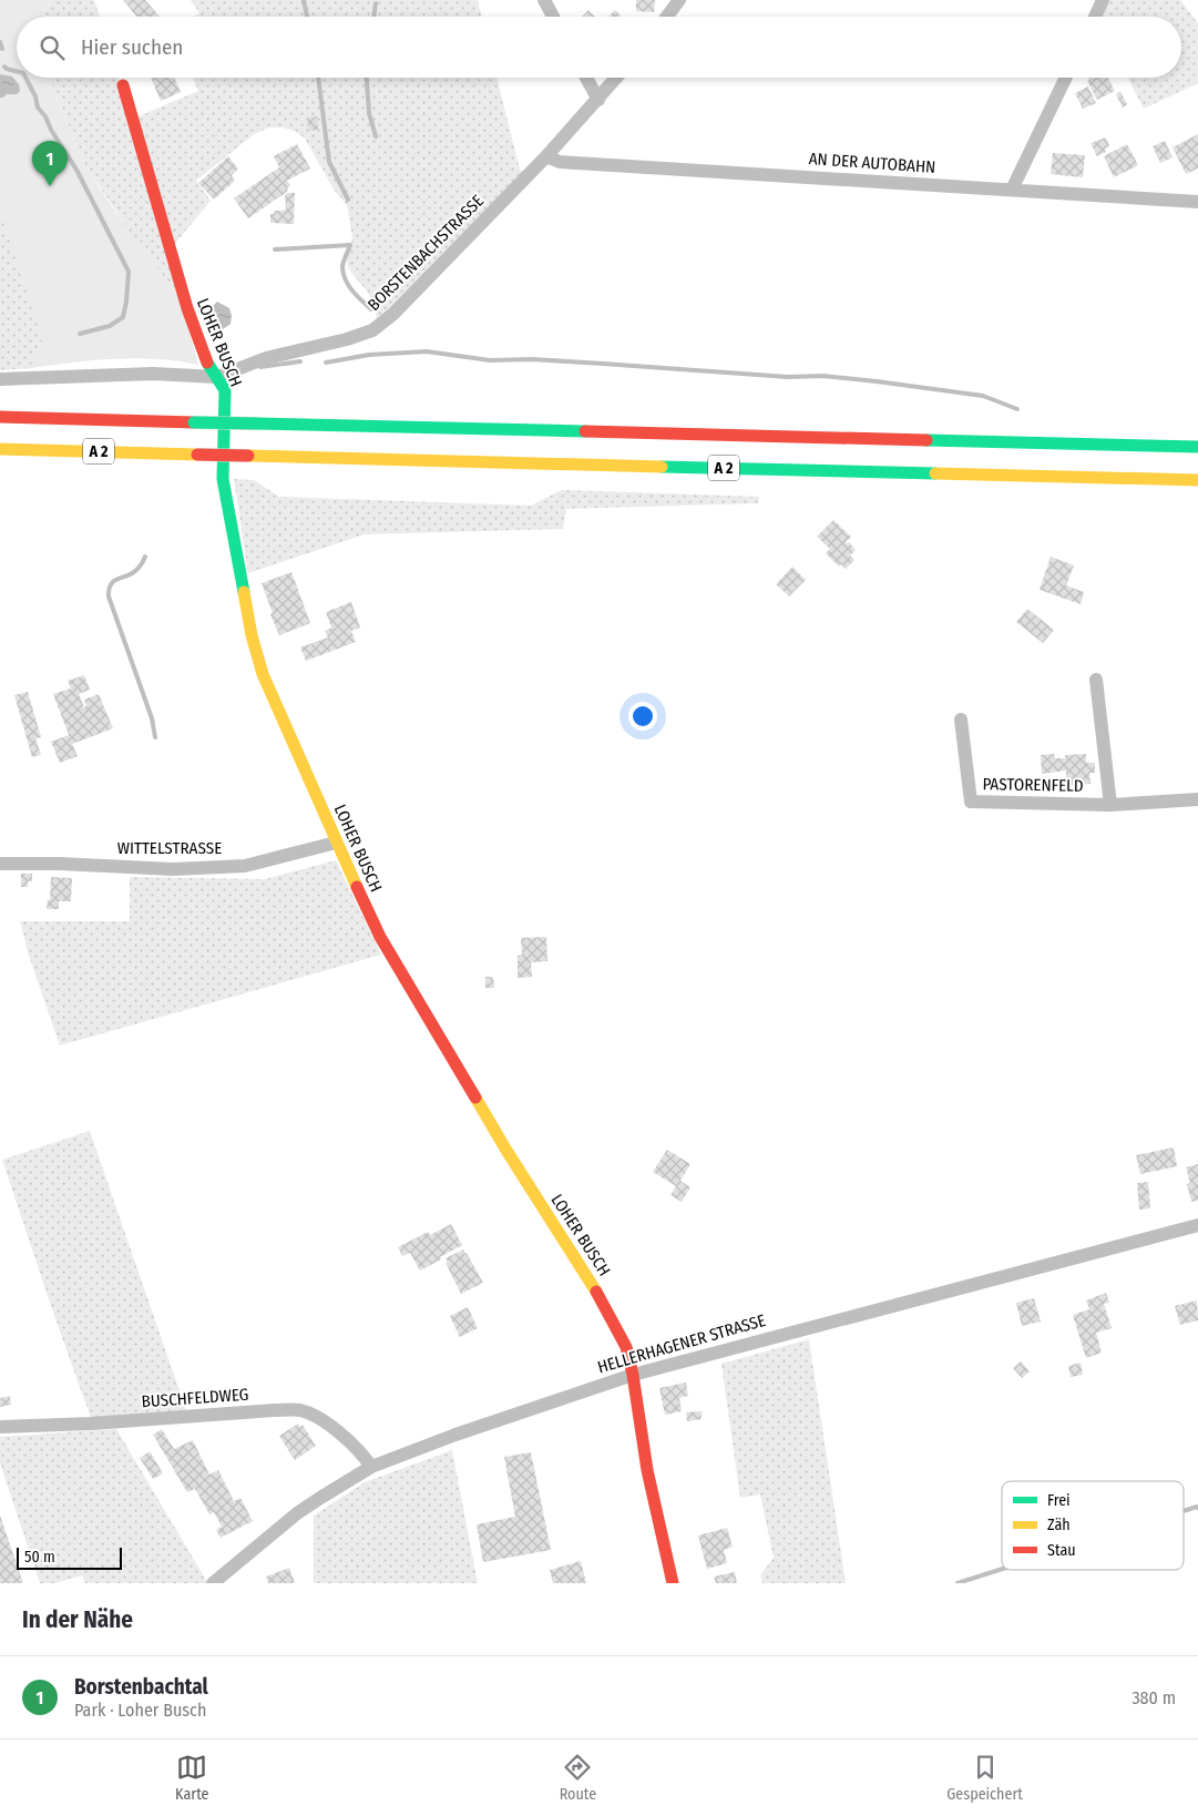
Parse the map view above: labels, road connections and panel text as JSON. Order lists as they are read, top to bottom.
{
  "streets": {
    "main road": ["LOHER BUSCH", "A 2"],
    "street": [
      "AN DER AUTOBAHN",
      "BORSTENBACHSTRASSE",
      "PASTORENFELD",
      "WITTELSTRASSE",
      "HELLERHAGENER STRASSE",
      "BUSCHFELDWEG"
    ]
  },
  "crossings": [
    ["AN DER AUTOBAHN", "BORSTENBACHSTRASSE"],
    ["BORSTENBACHSTRASSE", "LOHER BUSCH"],
    ["LOHER BUSCH", "WITTELSTRASSE"],
    ["LOHER BUSCH", "HELLERHAGENER STRASSE"],
    ["HELLERHAGENER STRASSE", "BUSCHFELDWEG"]
  ],
  "legend": ["Frei", "Zäh", "Stau"],
  "scale_bar": "50 m",
  "page": {
    "search": "Hier suchen",
    "pins": "1",
    "scale": "50 m",
    "heading": "In der Nähe",
    "list": [
      {
        "mark": "1",
        "name": "Borstenbachtal",
        "note": "Park · Loher Busch",
        "value": "380 m"
      }
    ],
    "nav": ["Karte", "Route", "Gespeichert"]
  }
}
